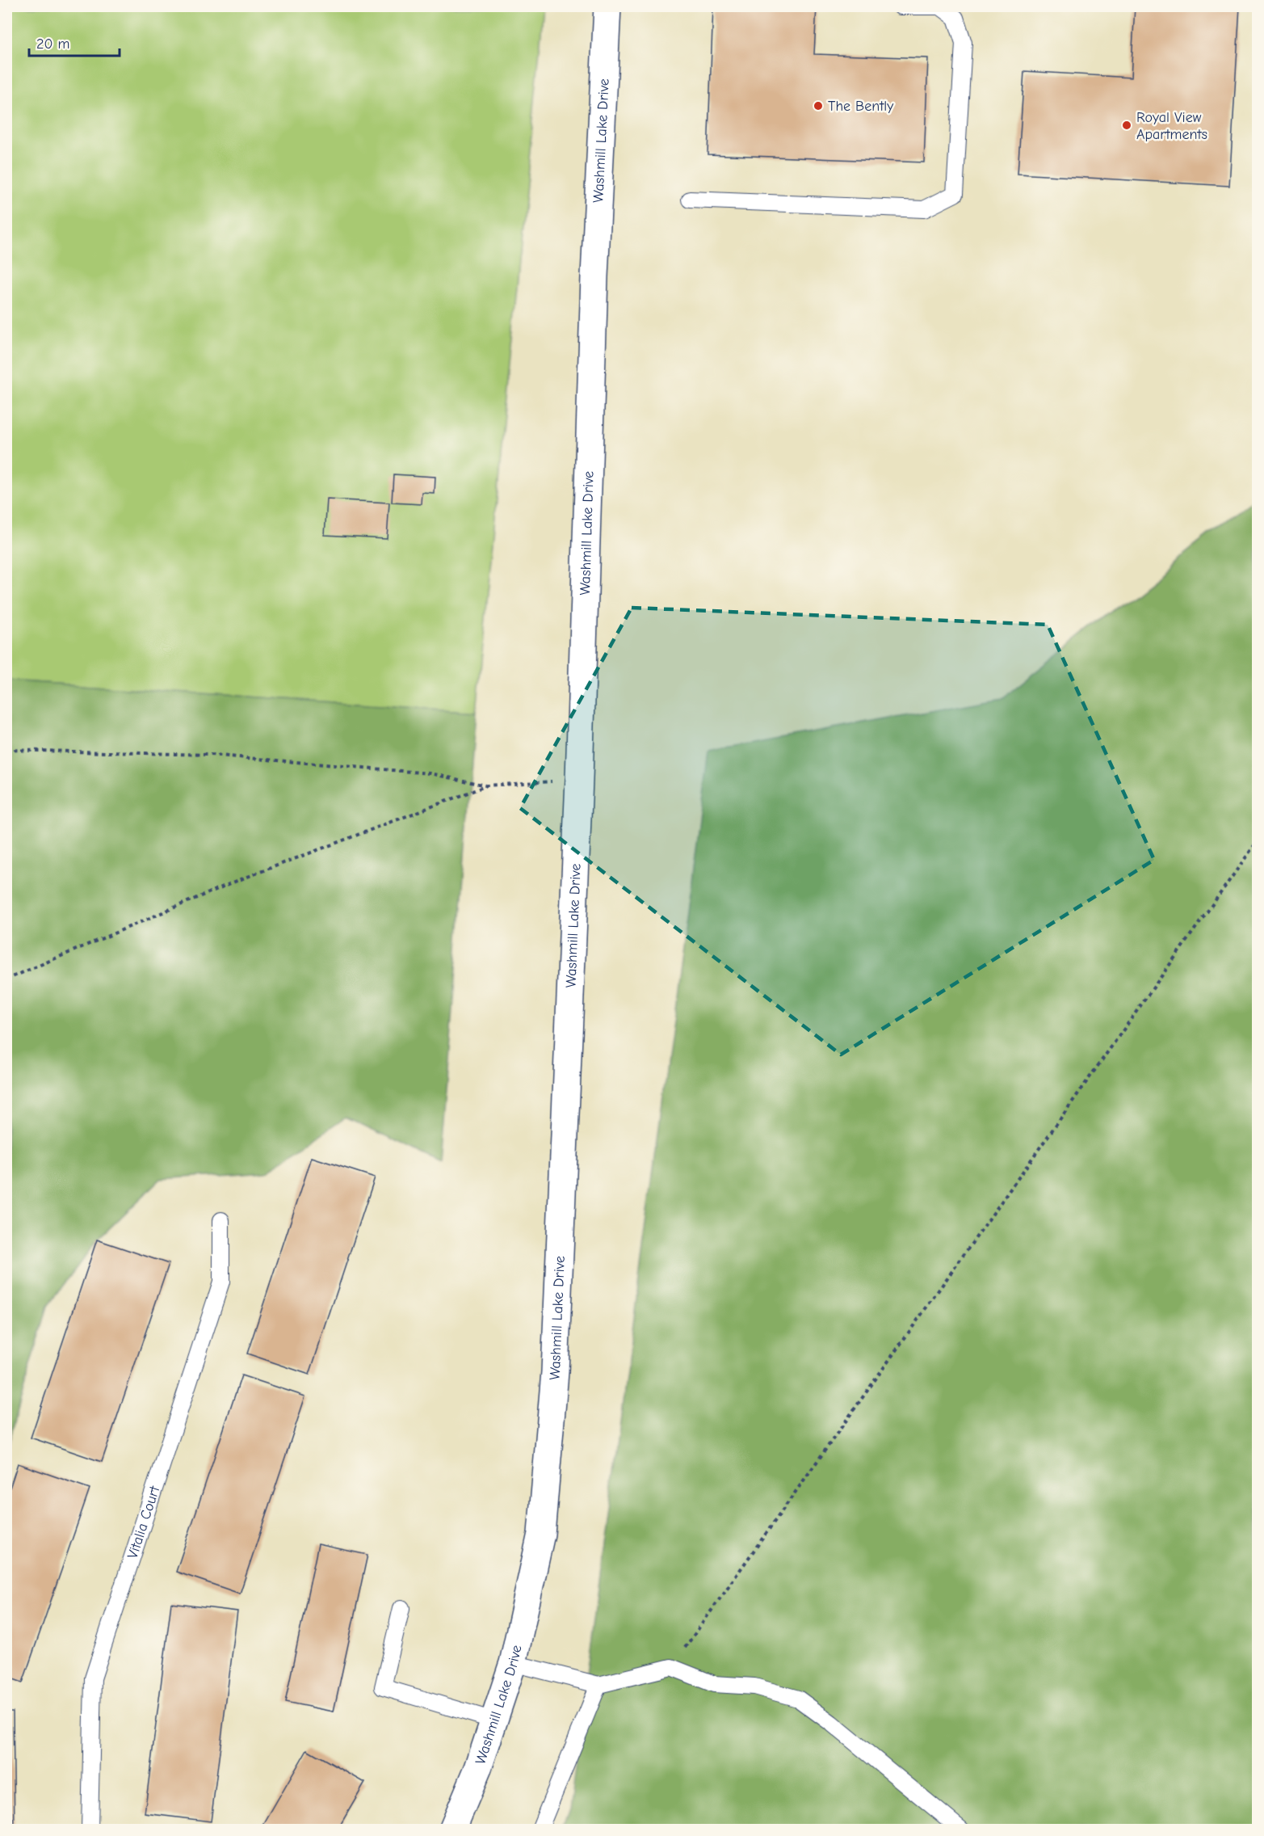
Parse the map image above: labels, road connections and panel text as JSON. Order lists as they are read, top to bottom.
{
  "streets": {
    "street": ["Washmill Lake Drive"],
    "lane": ["Vitalia Court"]
  },
  "places": ["The Bently", "Royal View Apartments"],
  "scale_bar": "20 m"
}
